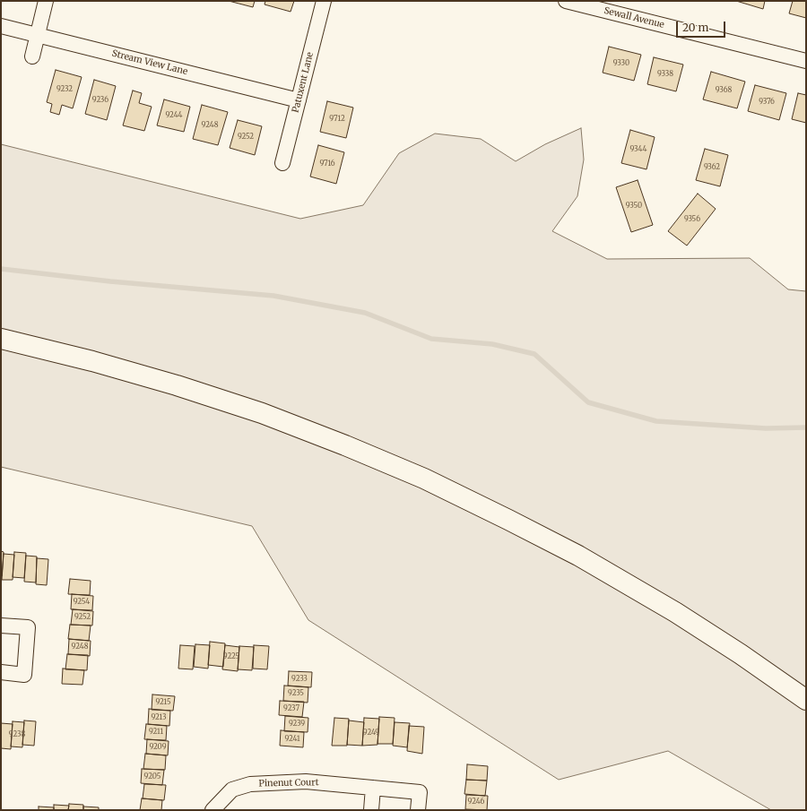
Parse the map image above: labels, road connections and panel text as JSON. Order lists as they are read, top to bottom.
{
  "streets": {
    "street": [
      "Sewall Avenue",
      "Stream View Lane",
      "Patuxent Lane",
      "Pinenut Court"
    ]
  },
  "crossings": [
    ["Stream View Lane", "Patuxent Lane"]
  ],
  "house_numbers": [
    "9330",
    "9338",
    "9232",
    "9368",
    "9236",
    "9376",
    "9244",
    "9712",
    "9248",
    "9252",
    "9344",
    "9716",
    "9362",
    "9350",
    "9356",
    "9254",
    "9252",
    "9248",
    "9225",
    "9233",
    "9235",
    "9215",
    "9237",
    "9213",
    "9239",
    "9211",
    "9249",
    "9238",
    "9241",
    "9209",
    "9205",
    "9246"
  ],
  "scale_bar": "20 m"
}
